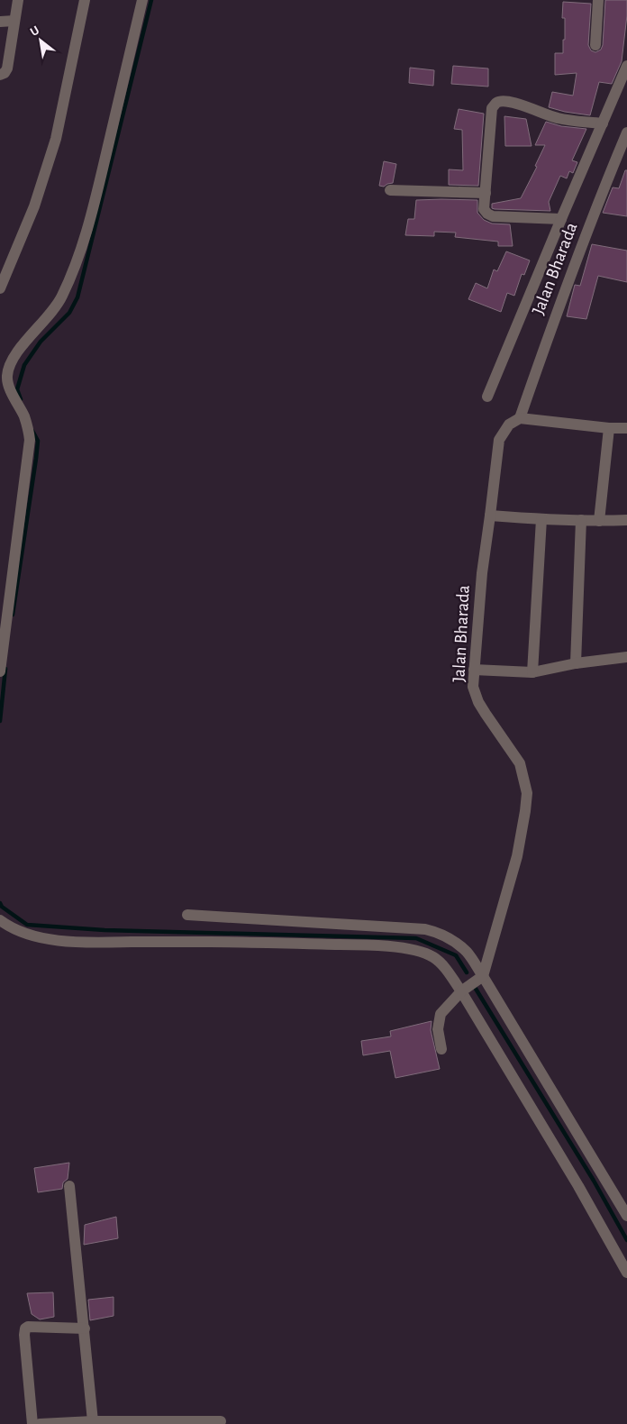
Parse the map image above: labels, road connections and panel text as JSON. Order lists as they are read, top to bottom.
{
  "streets": {
    "street": ["Jalan Bharada"]
  },
  "north": "top left"
}
